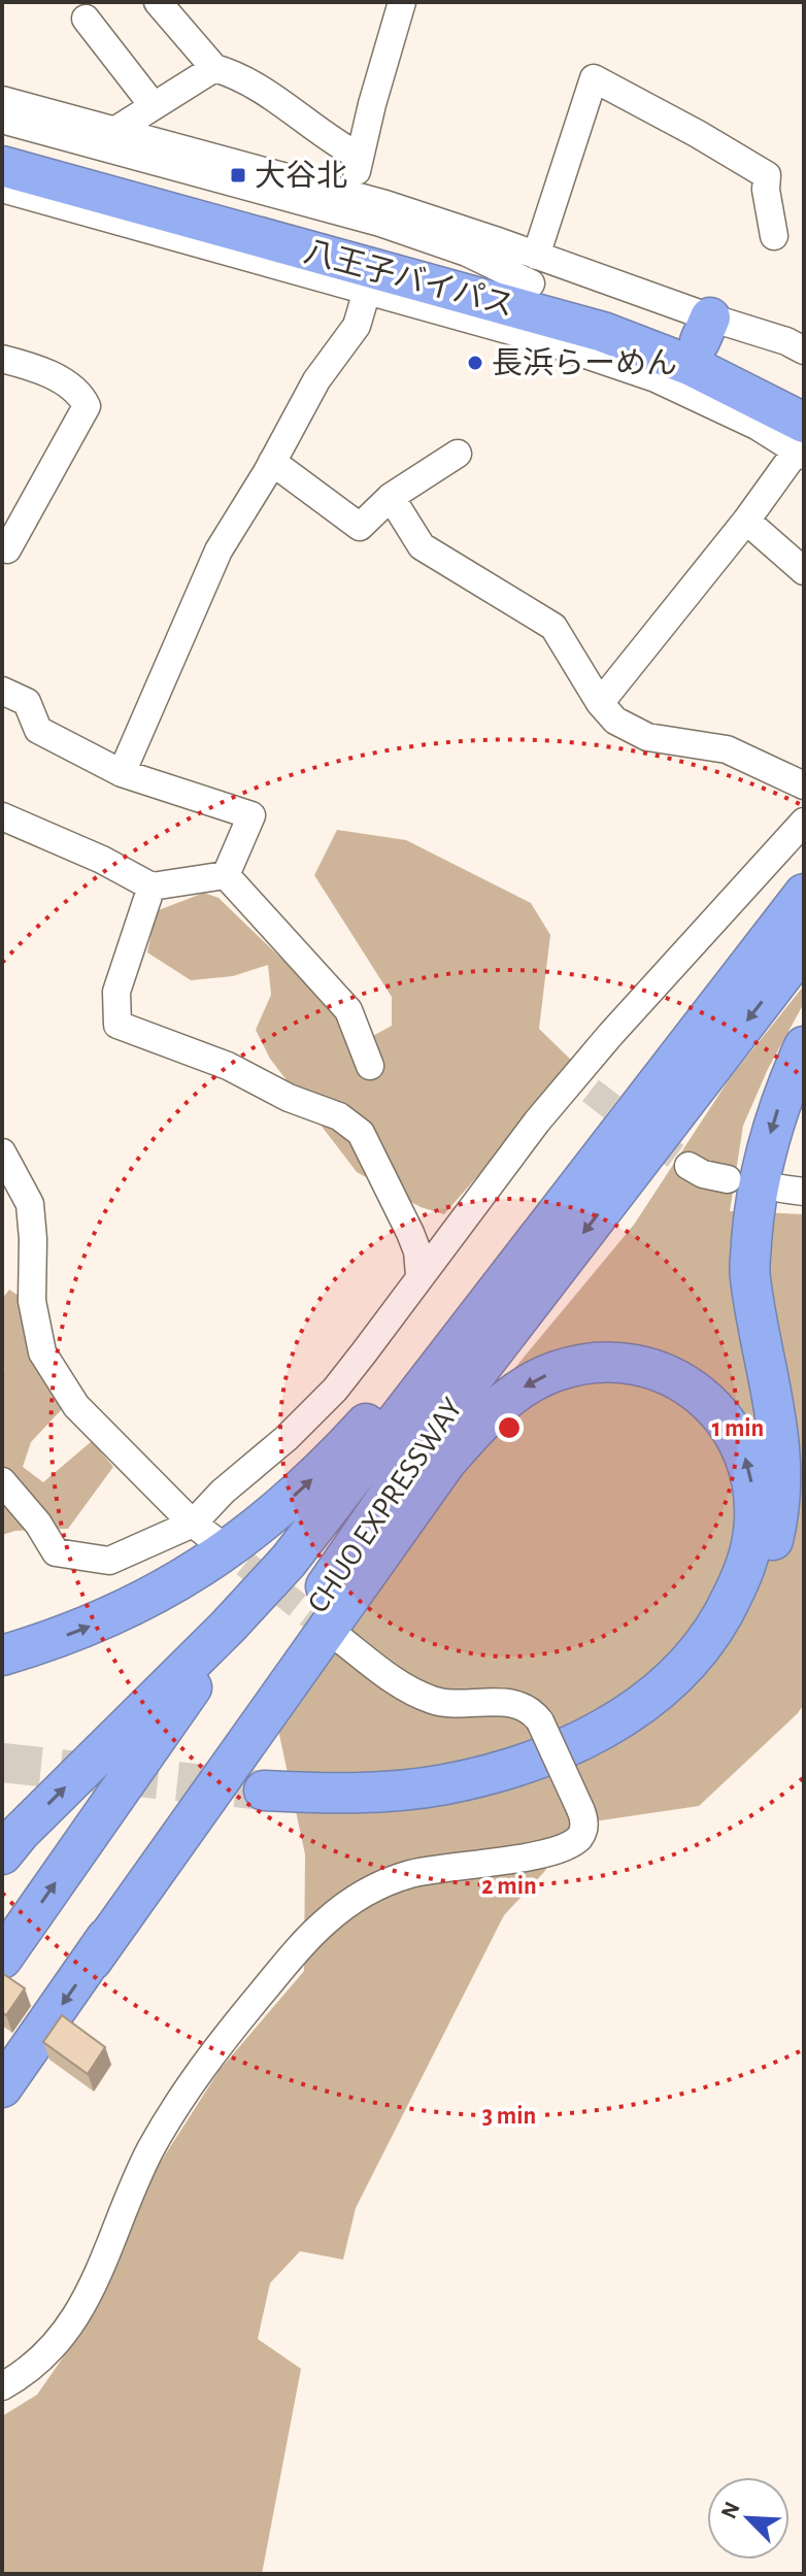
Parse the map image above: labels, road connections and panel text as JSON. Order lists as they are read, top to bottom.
{
  "streets": {
    "highway": ["八王子バイパス", "CHUO EXPRESSWAY"]
  },
  "places": {
    "transit": ["大谷北"],
    "other": ["長浜らーめん"]
  },
  "north": "top left",
  "rings": ["1 min", "2 min", "3 min"]
}
